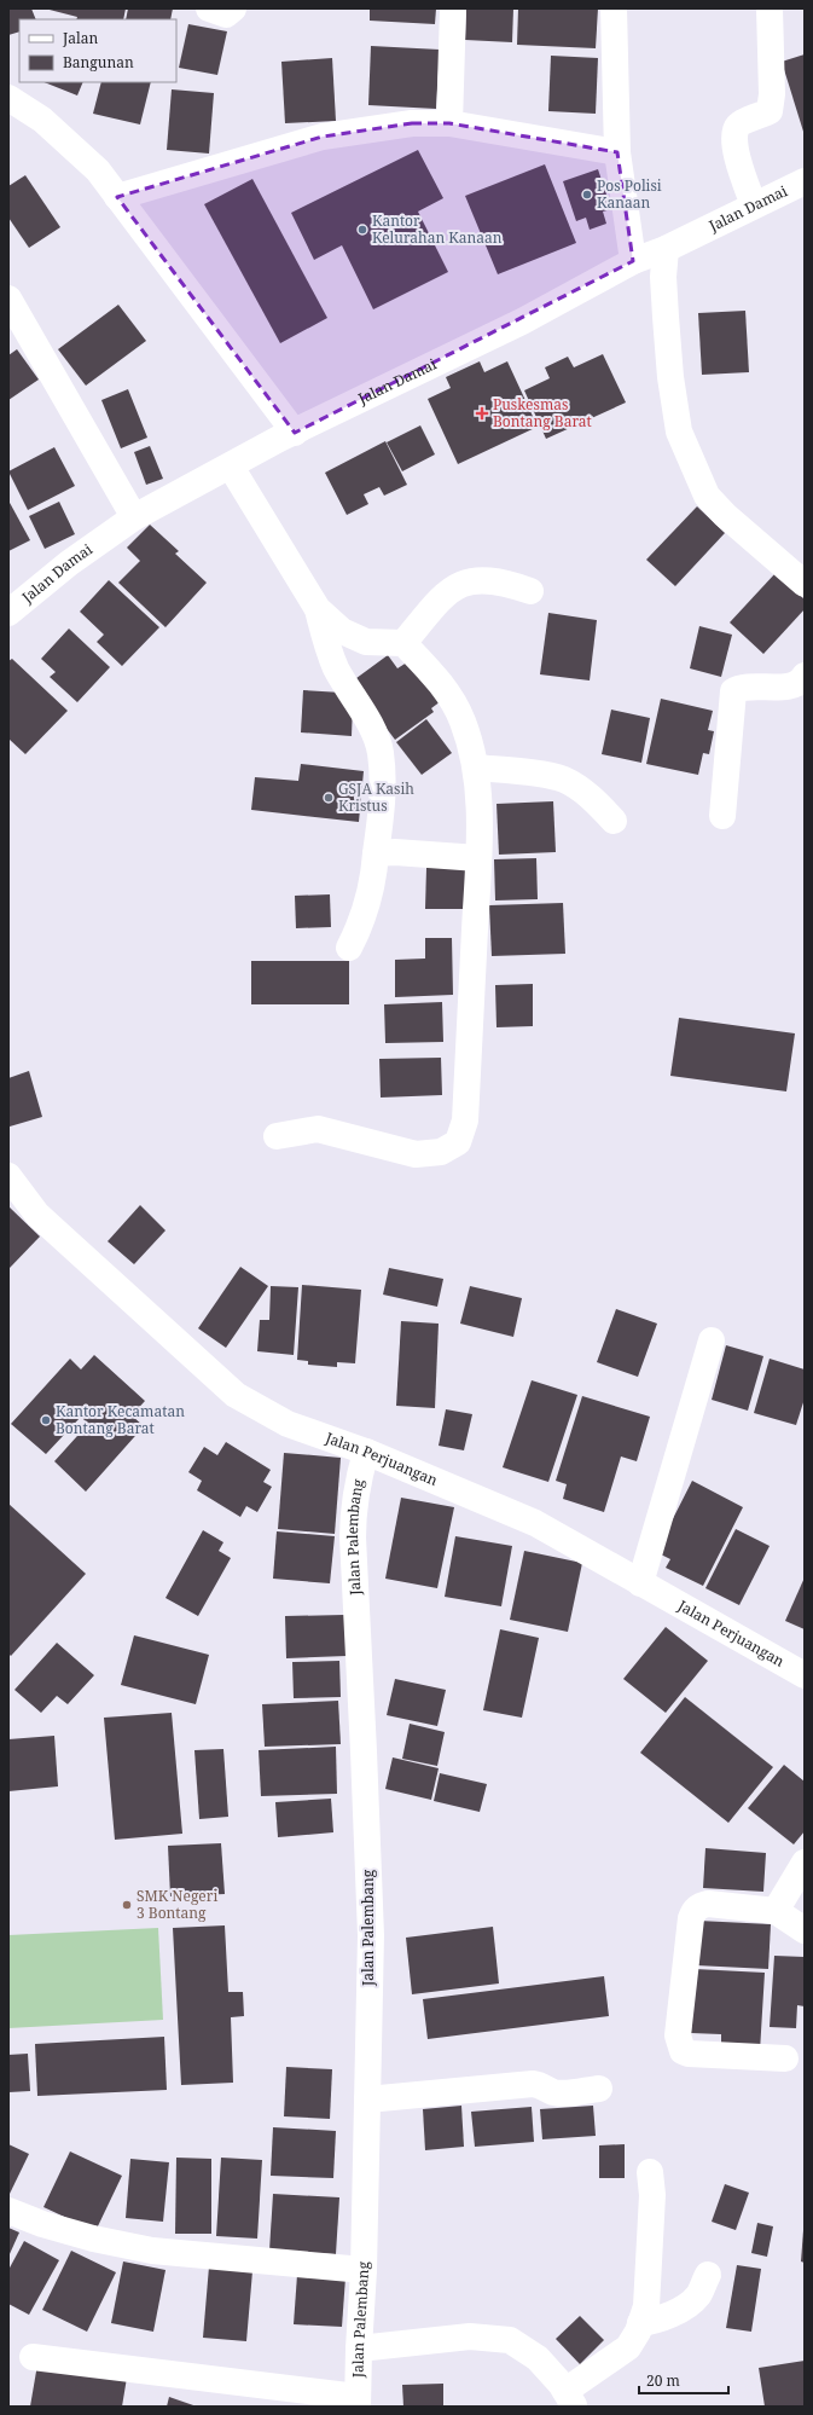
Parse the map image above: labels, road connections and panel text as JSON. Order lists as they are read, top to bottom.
{
  "streets": {
    "street": ["Jalan Damai", "Jalan Perjuangan", "Jalan Palembang"]
  },
  "crossings": [
    ["Jalan Perjuangan", "Jalan Palembang"]
  ],
  "places": {
    "other": [
      "Pos Polisi Kanaan",
      "Kantor Kelurahan Kanaan",
      "GSJA Kasih Kristus",
      "Kantor Kecamatan Bontang Barat",
      "SMK Negeri 3 Bontang"
    ],
    "health": ["Puskesmas Bontang Barat"]
  },
  "legend": ["Jalan", "Bangunan"],
  "scale_bar": "20 m"
}
